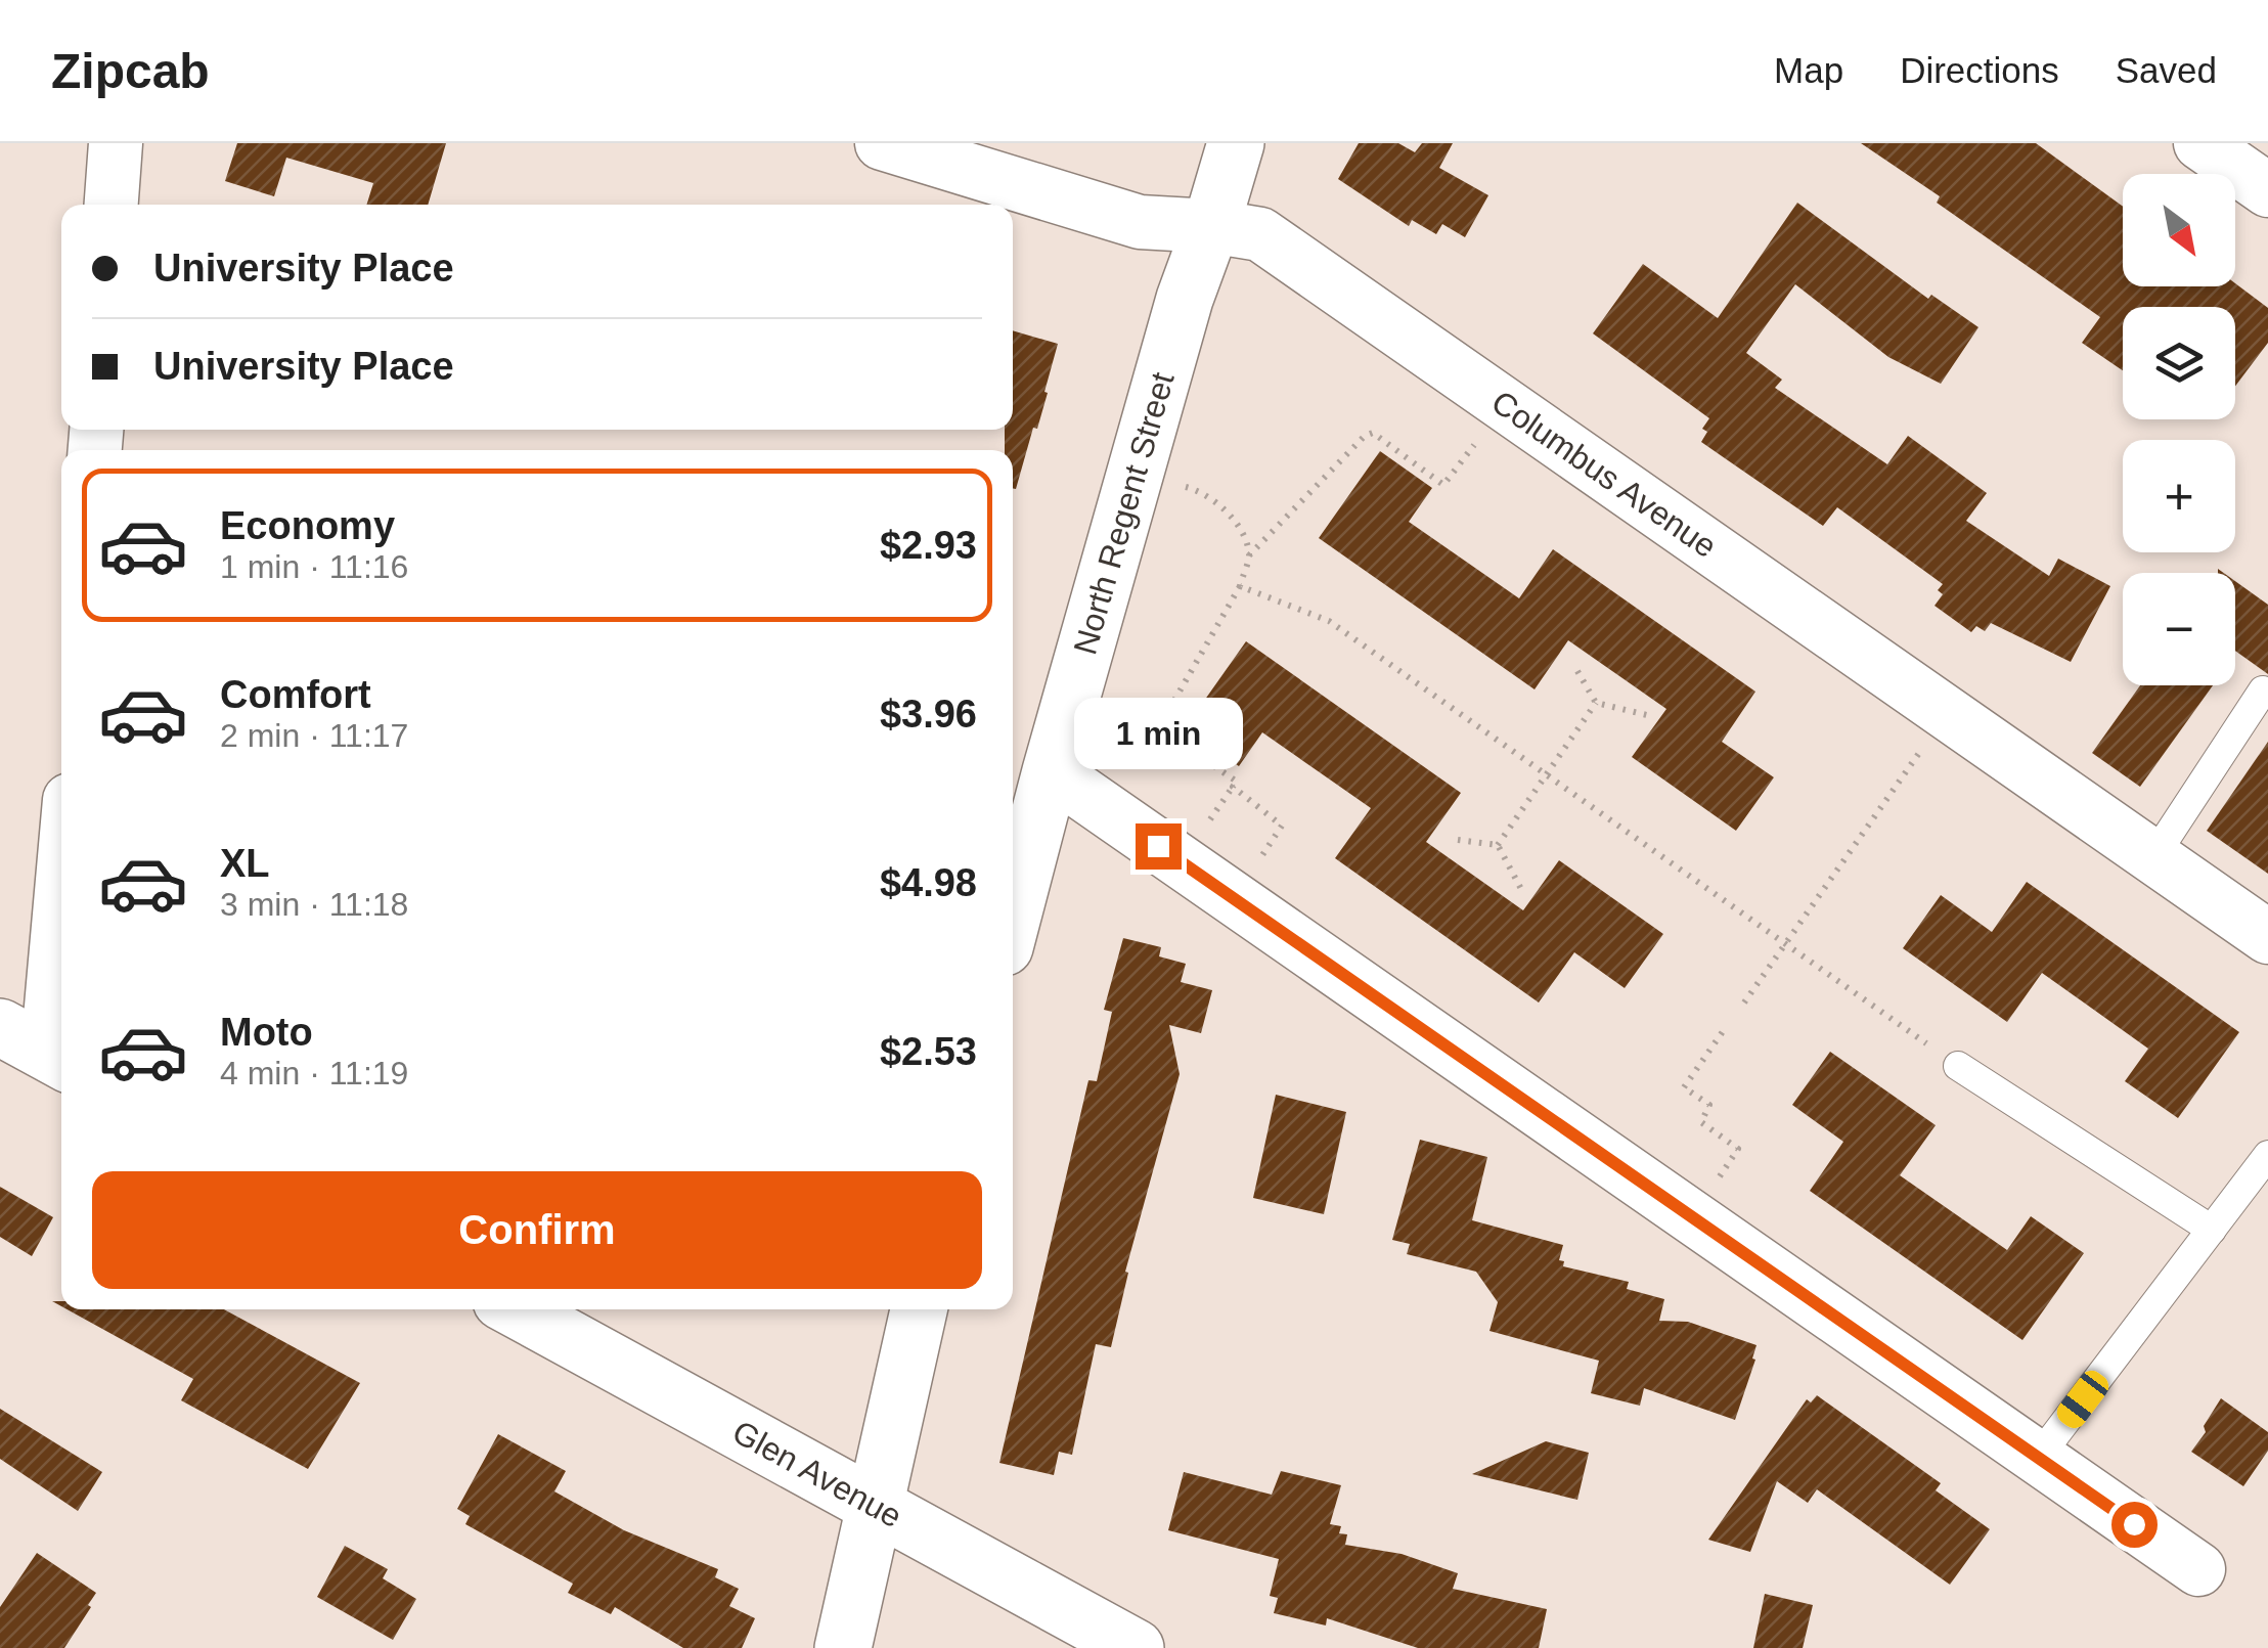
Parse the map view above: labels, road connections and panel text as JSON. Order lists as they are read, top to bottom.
{
  "streets": {
    "street": ["Columbus Avenue", "North Regent Street", "Glen Avenue"]
  },
  "crossings": [
    ["Columbus Avenue", "North Regent Street"]
  ],
  "north": "bottom right",
  "page": {
    "header": "Zipcab",
    "nav": ["Map", "Directions", "Saved"],
    "map_buttons": ["+", "−"],
    "banner": ["University Place", "University Place"],
    "list": [
      {
        "name": "Economy",
        "note": "1 min · 11:16",
        "value": "$2.93"
      },
      {
        "name": "Comfort",
        "note": "2 min · 11:17",
        "value": "$3.96"
      },
      {
        "name": "XL",
        "note": "3 min · 11:18",
        "value": "$4.98"
      },
      {
        "name": "Moto",
        "note": "4 min · 11:19",
        "value": "$2.53"
      }
    ],
    "bubble": "1 min",
    "buttons": "Confirm"
  }
}
